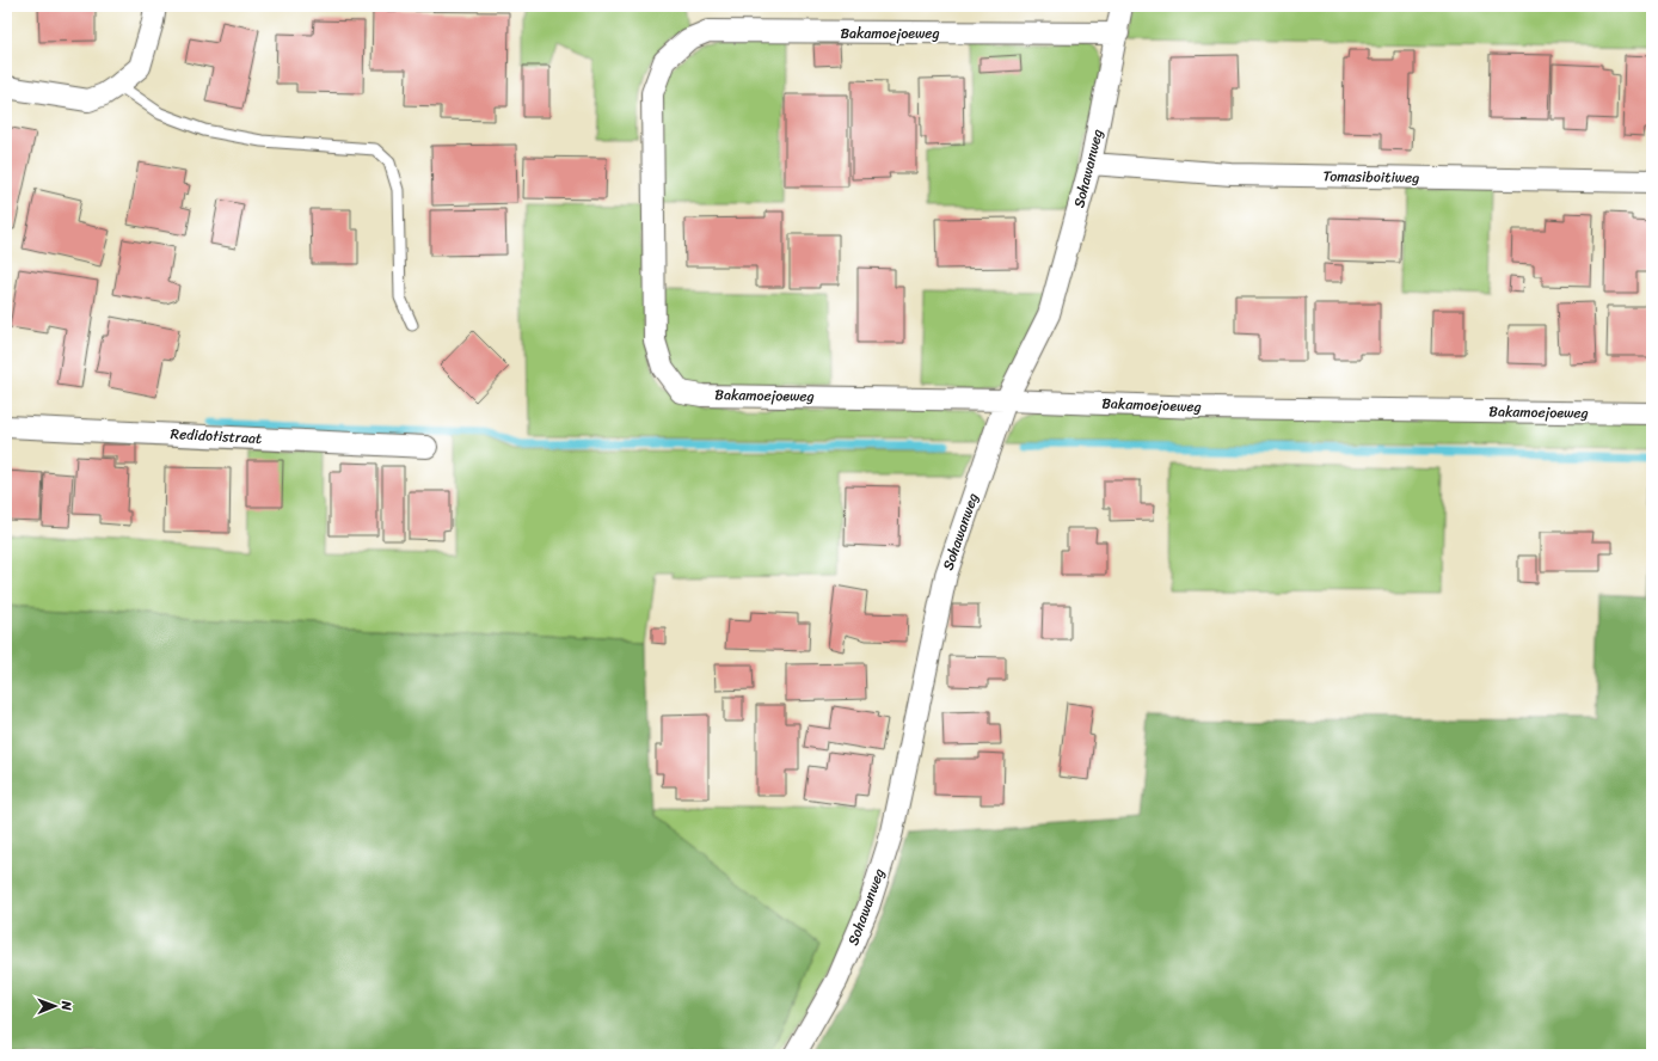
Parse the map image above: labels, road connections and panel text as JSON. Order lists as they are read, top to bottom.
{
  "streets": {
    "street": [
      "Bakamoejoeweg",
      "Sohawanweg",
      "Tomasiboitiweg",
      "Redidotistraat"
    ]
  },
  "crossings": [
    ["Bakamoejoeweg", "Sohawanweg"],
    ["Sohawanweg", "Tomasiboitiweg"]
  ],
  "north": "right"
}
